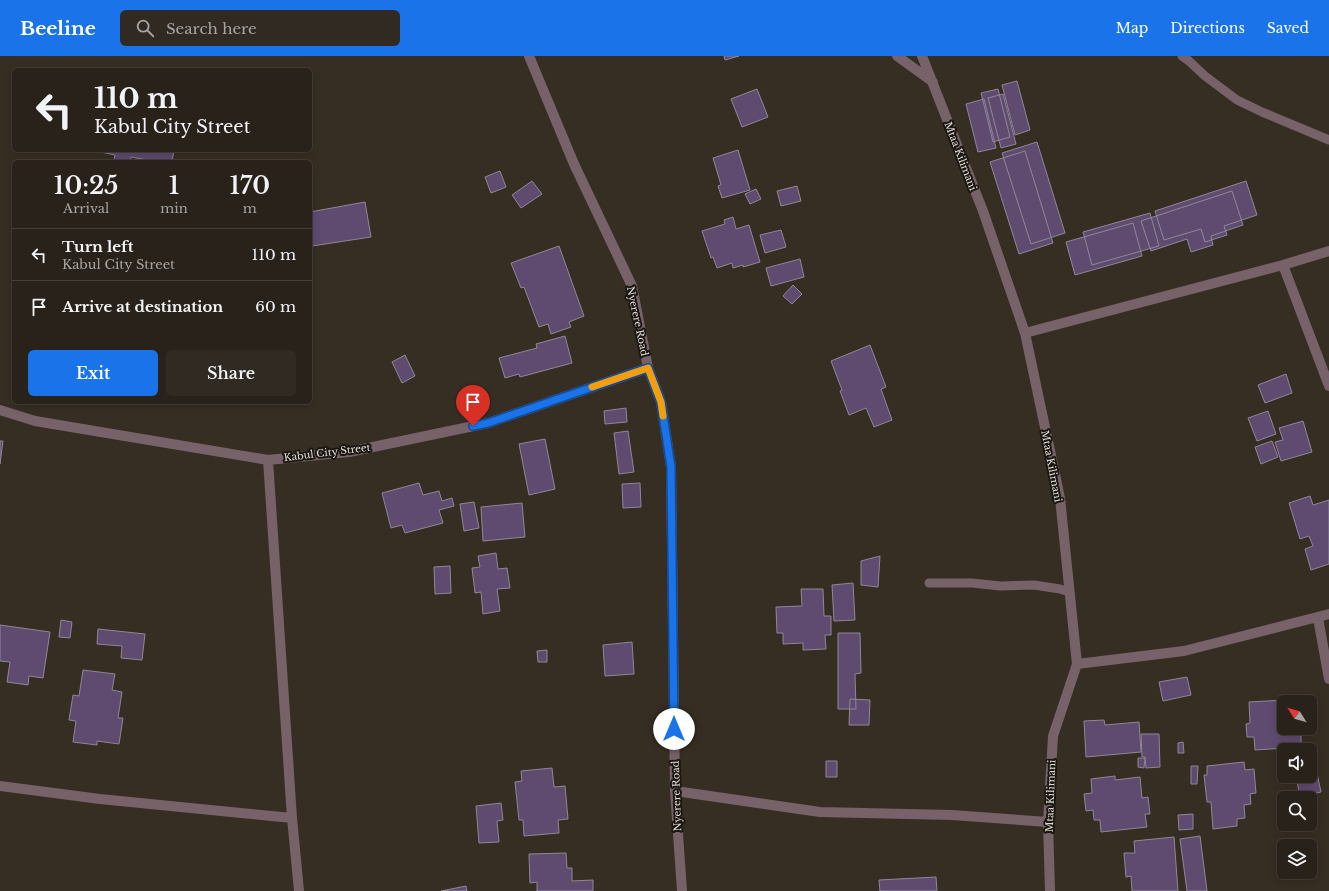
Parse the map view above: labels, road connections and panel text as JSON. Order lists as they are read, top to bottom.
{
  "streets": {
    "street": ["Mtaa Kilimani", "Nyerere Road", "Kabul City Street"]
  },
  "crossings": [
    ["Nyerere Road", "Kabul City Street"]
  ],
  "north": "top left",
  "page": {
    "header": "Beeline",
    "search": "Search here",
    "nav": ["Map", "Directions", "Saved"],
    "turn": ["110 m", "Kabul City Street"],
    "eta": [
      "10:25",
      "Arrival",
      "1",
      "min",
      "170",
      "m"
    ],
    "list": [
      {
        "name": "Turn left",
        "note": "Kabul City Street",
        "value": "110 m"
      },
      {
        "name": "Arrive at destination",
        "value": "60 m"
      }
    ],
    "buttons": ["Exit", "Share"]
  }
}
